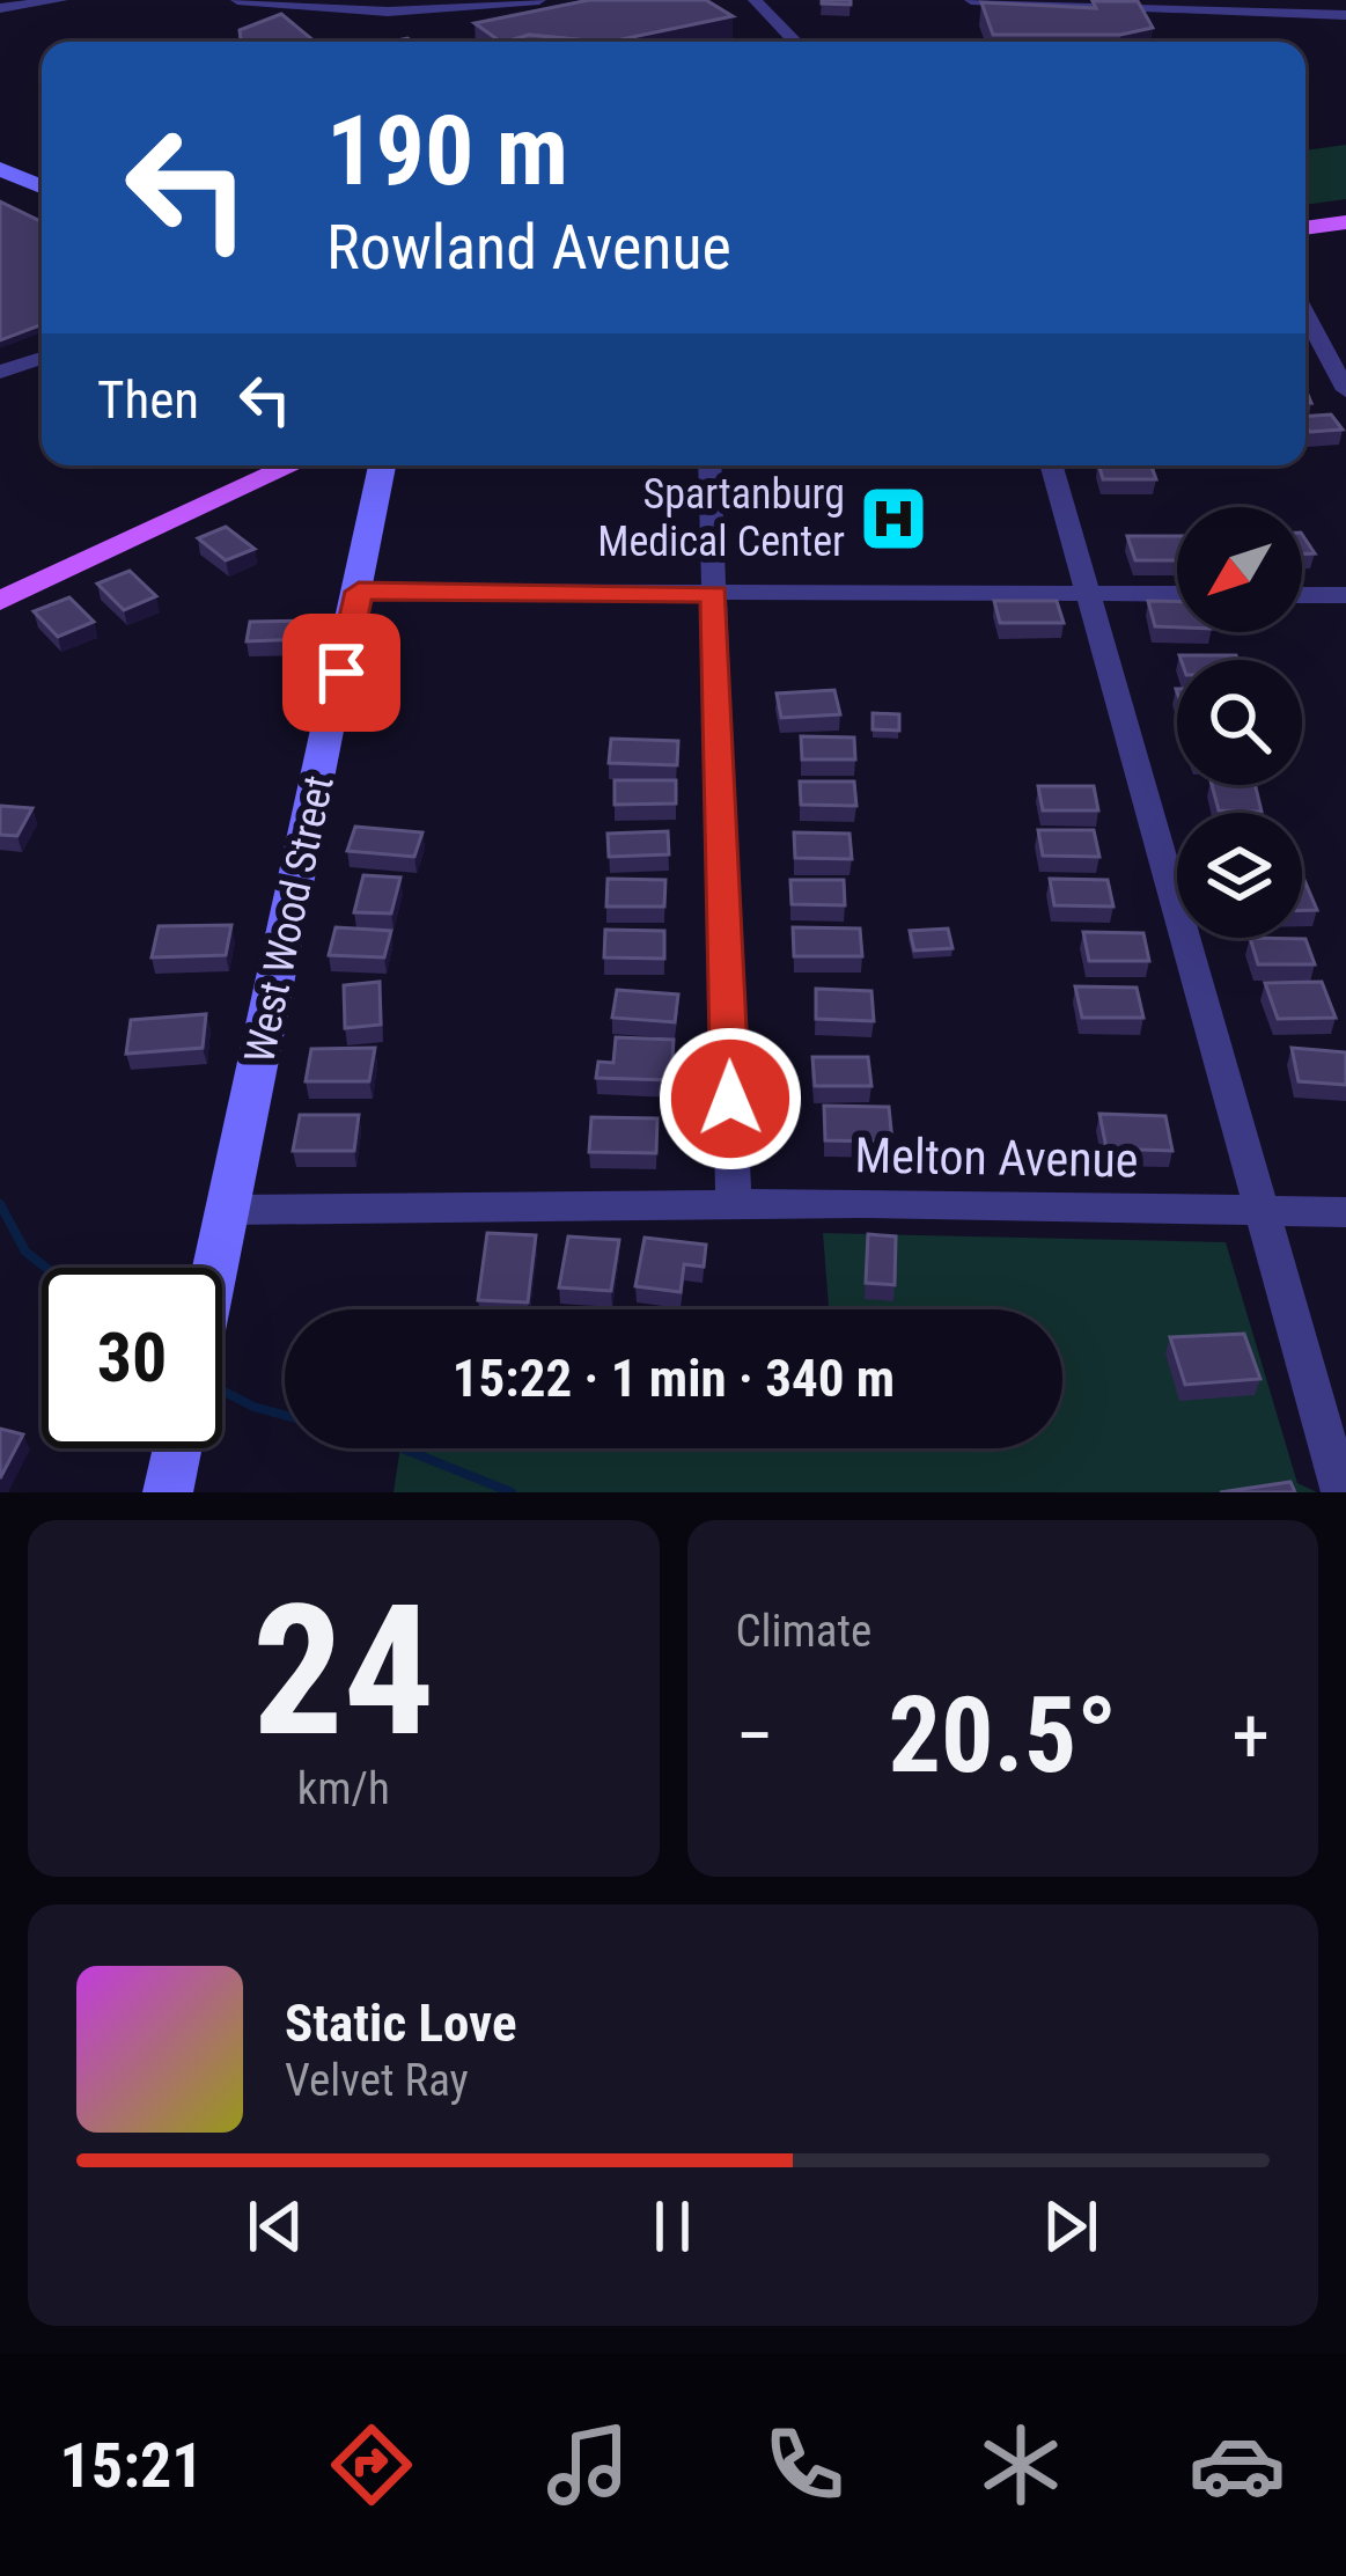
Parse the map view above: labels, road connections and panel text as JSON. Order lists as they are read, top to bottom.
{
  "streets": {
    "street": ["West Wood Street", "Melton Avenue"]
  },
  "crossings": [
    ["West Wood Street", "Melton Avenue"]
  ],
  "places": {
    "hospital": ["Spartanburg Medical Center"]
  },
  "north": "bottom left",
  "page": {
    "turn": ["190 m", "Rowland Avenue"],
    "then": "Then",
    "limit": "30",
    "trip": "15:22 · 1 min · 340 m",
    "tile": [
      ["24", "km/h"],
      "Climate"
    ],
    "heat": ["−", "20.5°", "+"],
    "song": ["Static Love", "Velvet Ray"],
    "tabs": "15:21"
  }
}
